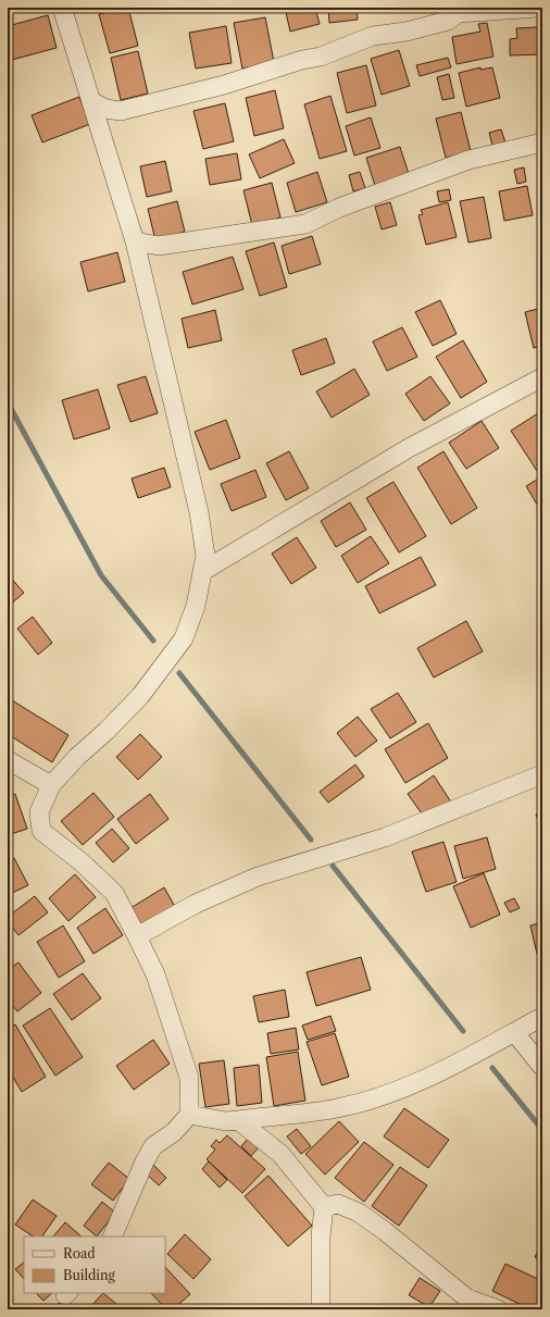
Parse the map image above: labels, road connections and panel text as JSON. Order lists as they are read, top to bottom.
{
  "legend": ["Road", "Building"]
}
